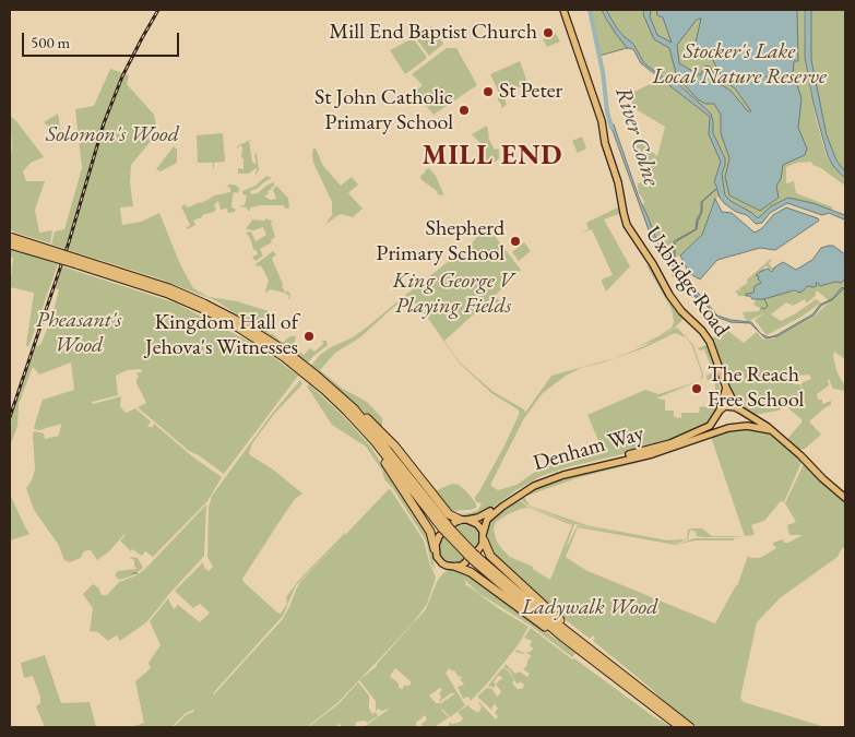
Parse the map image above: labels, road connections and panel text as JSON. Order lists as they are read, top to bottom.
{
  "streets": {
    "main road": ["Uxbridge Road", "Denham Way"]
  },
  "crossings": [
    ["Uxbridge Road", "Denham Way"]
  ],
  "districts": ["MILL END"],
  "water": ["River Colne"],
  "parks": [
    "Stocker's Lake Local Nature Reserve",
    "Solomon's Wood",
    "King George V Playing Fields",
    "Pheasant's Wood",
    "Ladywalk Wood"
  ],
  "places": [
    "Mill End Baptist Church",
    "St Peter",
    "St John Catholic Primary School",
    "Shepherd Primary School",
    "Kingdom Hall of Jehova's Witnesses",
    "The Reach Free School"
  ],
  "scale_bar": "500 m"
}
